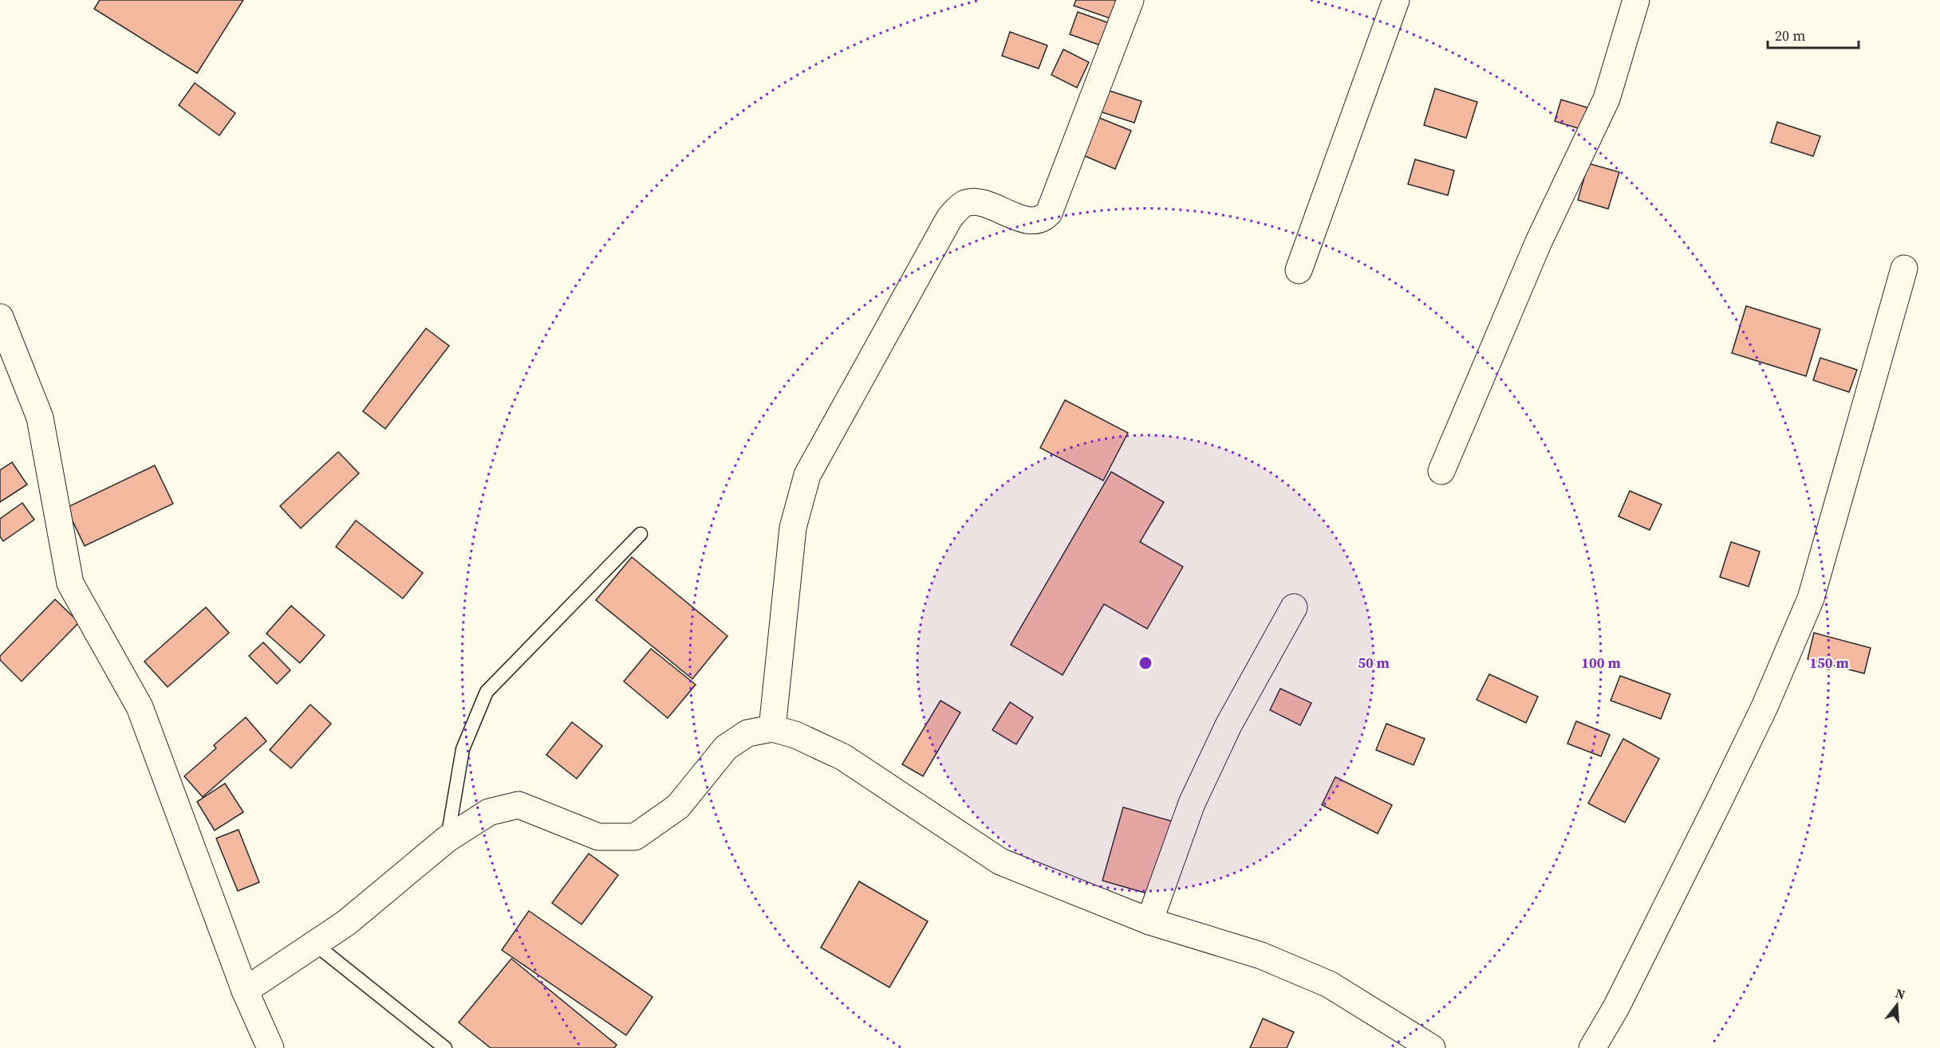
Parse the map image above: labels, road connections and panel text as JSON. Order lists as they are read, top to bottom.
{
  "scale_bar": "20 m",
  "north": "top",
  "rings": ["50 m", "100 m", "150 m"]
}
